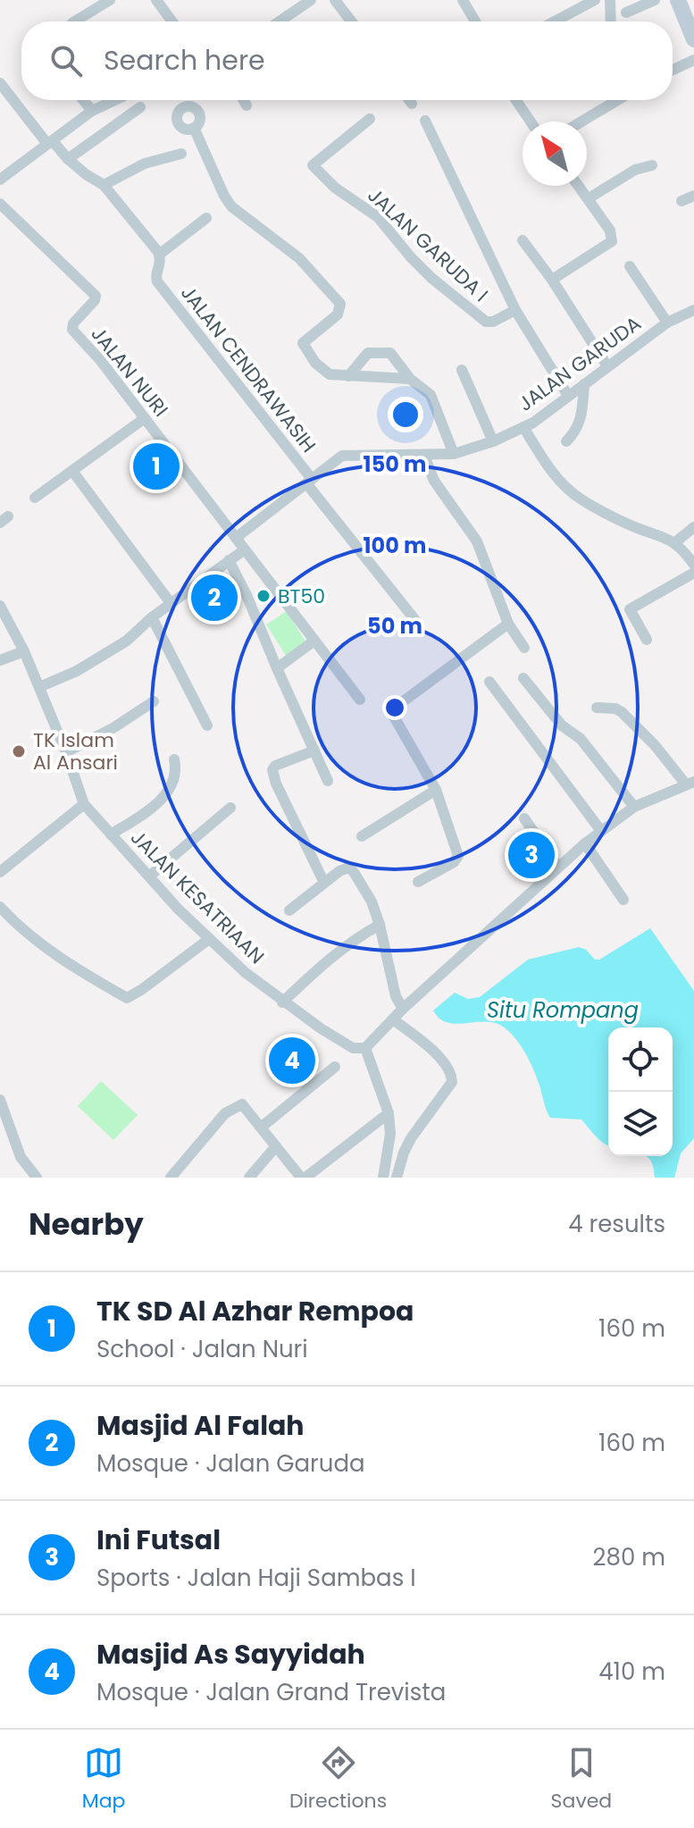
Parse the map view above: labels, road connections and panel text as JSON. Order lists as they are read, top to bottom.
{
  "streets": {
    "street": [
      "JALAN GARUDA I",
      "JALAN GARUDA",
      "JALAN CENDRAWASIH",
      "JALAN NURI",
      "JALAN KESATRIAAN"
    ]
  },
  "crossings": [
    ["JALAN GARUDA I", "JALAN GARUDA"],
    ["JALAN GARUDA", "JALAN CENDRAWASIH"],
    ["JALAN GARUDA", "JALAN NURI"]
  ],
  "water": ["Situ Rompang"],
  "places": ["BT50", "TK Islam Al Ansari"],
  "north": "top left",
  "page": {
    "search": "Search here",
    "pins": [
      "1",
      "2",
      "3",
      "4"
    ],
    "heading": ["Nearby", "4 results"],
    "list": [
      {
        "mark": "1",
        "name": "TK SD Al Azhar Rempoa",
        "note": "School · Jalan Nuri",
        "value": "160 m"
      },
      {
        "mark": "2",
        "name": "Masjid Al Falah",
        "note": "Mosque · Jalan Garuda",
        "value": "160 m"
      },
      {
        "mark": "3",
        "name": "Ini Futsal",
        "note": "Sports · Jalan Haji Sambas I",
        "value": "280 m"
      },
      {
        "mark": "4",
        "name": "Masjid As Sayyidah",
        "note": "Mosque · Jalan Grand Trevista",
        "value": "410 m"
      }
    ],
    "nav": ["Map", "Directions", "Saved"]
  },
  "rings": ["150 m", "100 m", "50 m"]
}
